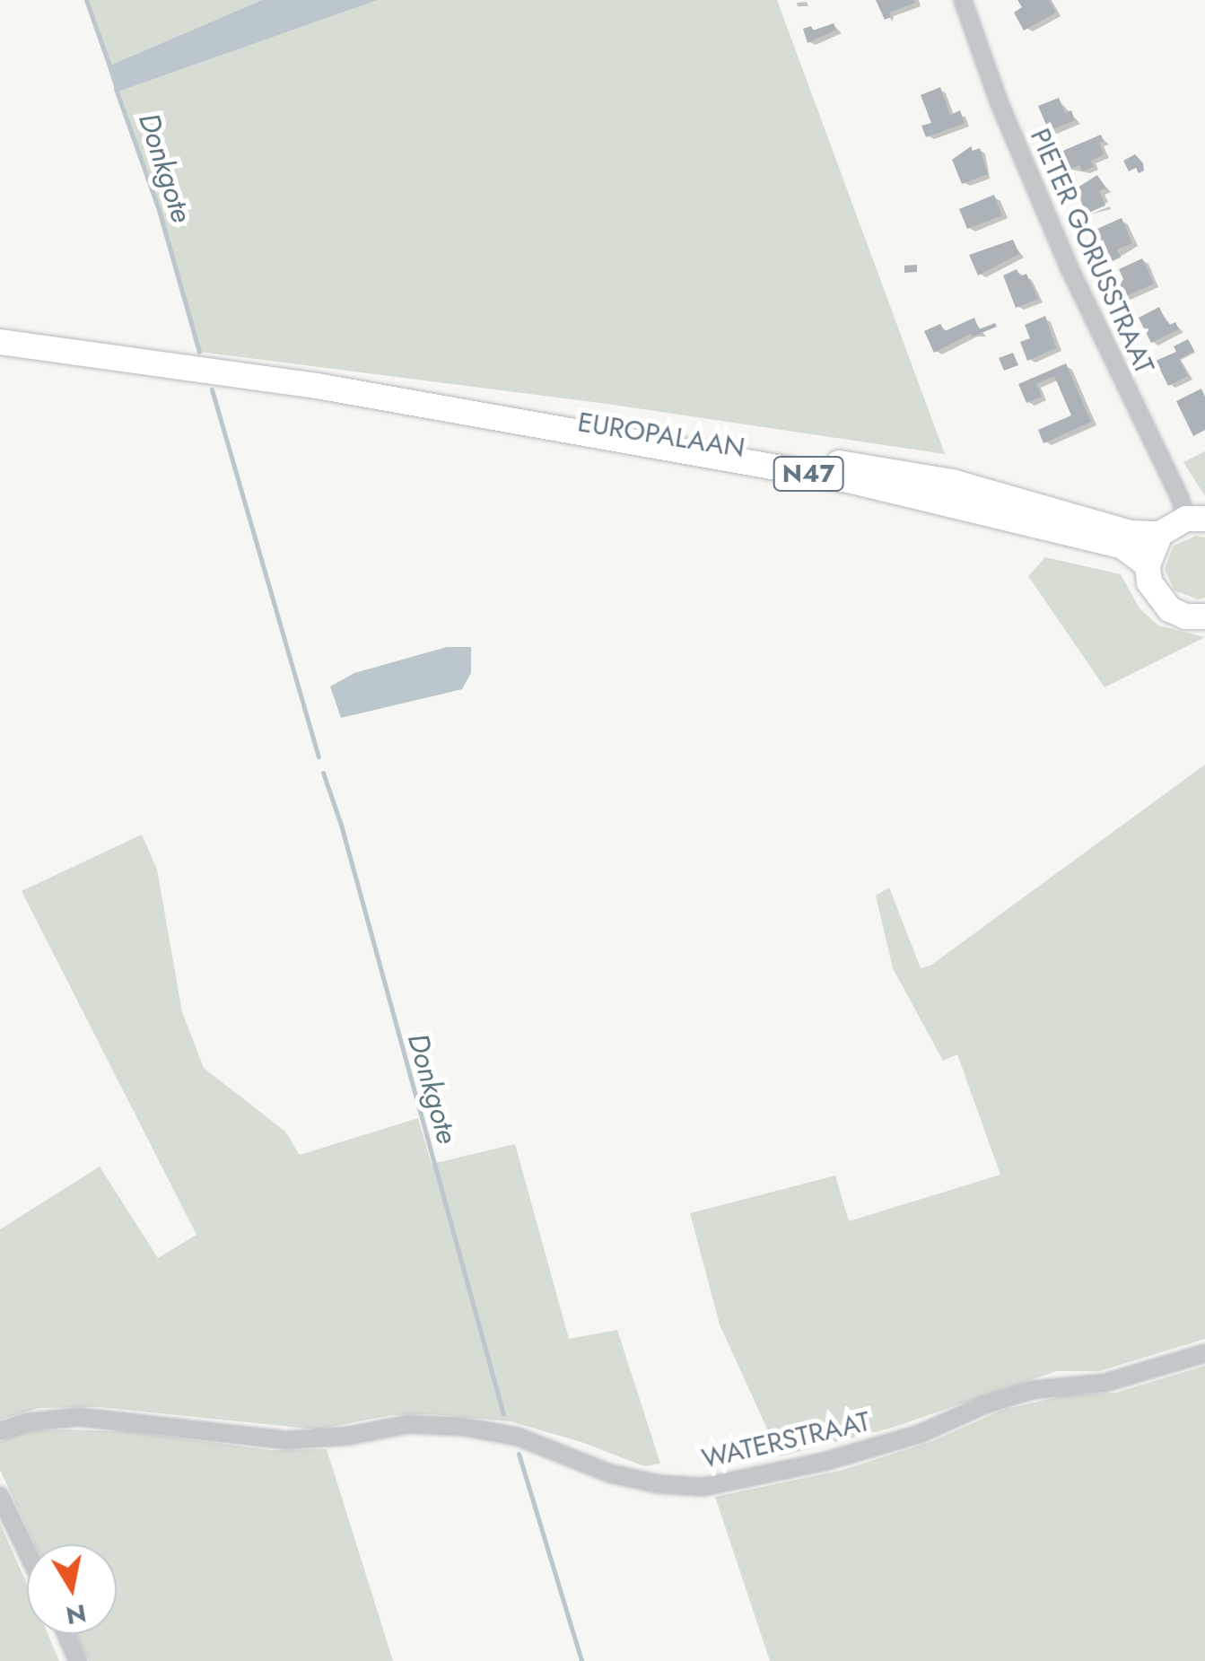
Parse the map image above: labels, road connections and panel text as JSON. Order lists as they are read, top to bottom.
{
  "streets": {
    "main road": ["EUROPALAAN", "N47"],
    "street": ["PIETER GORUSSTRAAT", "WATERSTRAAT"]
  },
  "water": ["Donkgote"],
  "north": "bottom"
}
